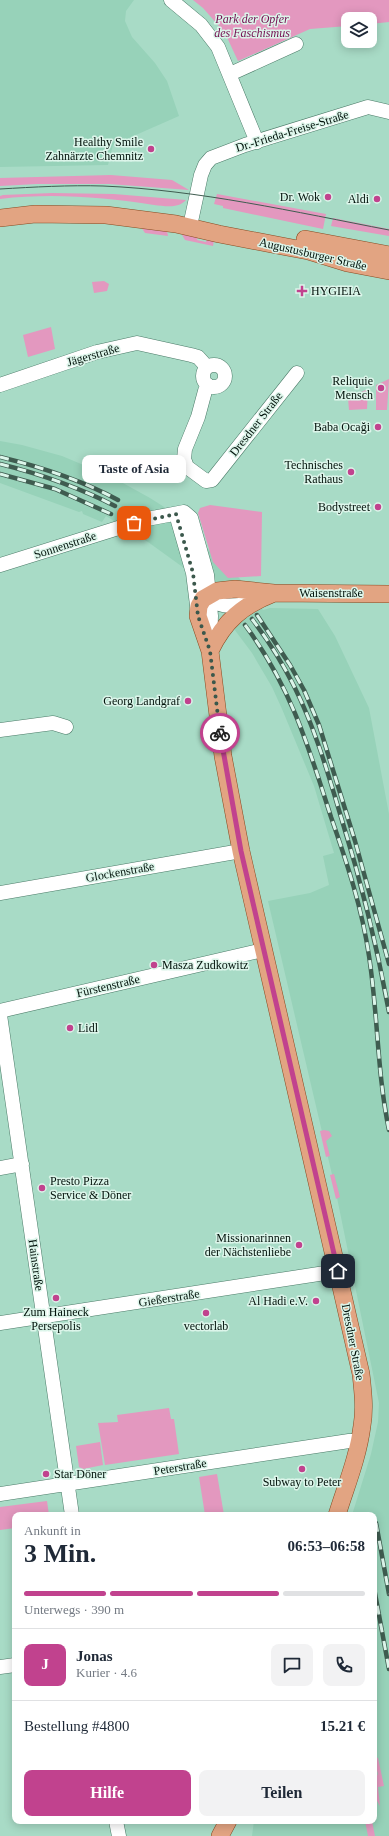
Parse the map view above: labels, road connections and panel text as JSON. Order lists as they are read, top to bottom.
{
  "streets": {
    "main road": ["Augustusburger Straße", "Dresdner Straße", "Waisenstraße"],
    "street": [
      "Dr.-Frieda-Freise-Straße",
      "Jägerstraße",
      "Sonnenstraße",
      "Glockenstraße",
      "Fürstenstraße",
      "Hainstraße",
      "Gießerstraße",
      "Peterstraße"
    ]
  },
  "crossings": [
    ["Dr.-Frieda-Freise-Straße", "Augustusburger Straße"],
    ["Jägerstraße", "Dresdner Straße"],
    ["Dresdner Straße", "Sonnenstraße"],
    ["Dresdner Straße", "Waisenstraße"],
    ["Dresdner Straße", "Glockenstraße"],
    ["Dresdner Straße", "Fürstenstraße"],
    ["Dresdner Straße", "Gießerstraße"],
    ["Dresdner Straße", "Peterstraße"],
    ["Hainstraße", "Gießerstraße"],
    ["Hainstraße", "Peterstraße"]
  ],
  "parks": ["Park der Opfer des Faschismus"],
  "places": {
    "other": [
      "Healthy Smile Zahnärzte Chemnitz",
      "Dr. Wok",
      "Aldi",
      "Reliquie Mensch",
      "Baba Ocaği",
      "Technisches Rathaus",
      "Bodystreet",
      "Taste of Asia",
      "Georg Landgraf",
      "Masza Zudkowitz",
      "Lidl",
      "Presto Pizza Service & Döner",
      "Missionarinnen der Nächstenliebe",
      "Zum Haineck Persepolis",
      "Al Hadi e.V.",
      "vectorlab",
      "Subway to Peter",
      "Star Döner"
    ],
    "health": ["HYGIEIA"]
  },
  "page": {
    "bubble": "Taste of Asia",
    "heading": ["3 Min.", "Ankunft in", "06:53–06:58"],
    "panel": [
      "Jonas",
      "Kurier · 4.6",
      "Bestellung #4800",
      "15.21 €"
    ],
    "bar": "Unterwegs · 390 m",
    "round": "J",
    "buttons": ["Hilfe", "Teilen"]
  }
}
